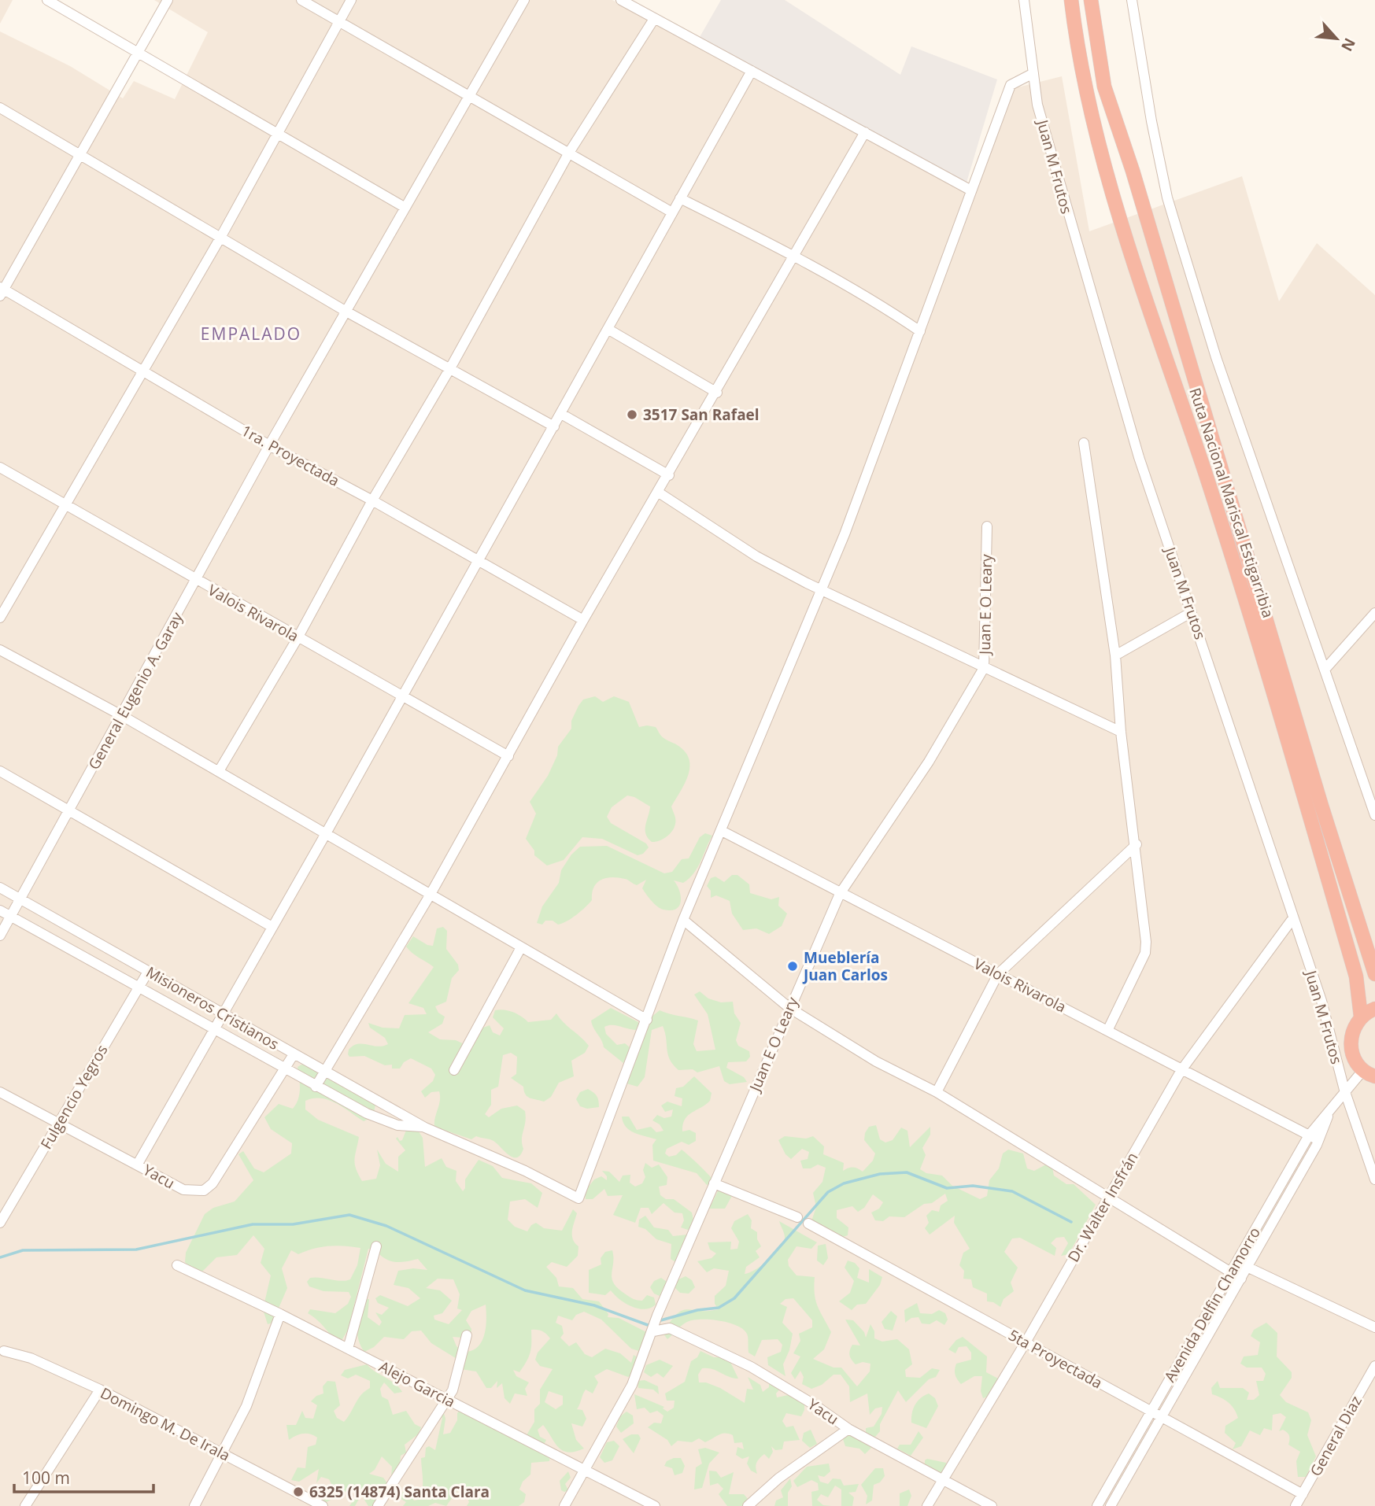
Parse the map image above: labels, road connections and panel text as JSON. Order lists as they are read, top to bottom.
{
  "streets": {
    "highway": ["Ruta Nacional Mariscal Estigarribia"],
    "street": [
      "Juan M Frutos",
      "1ra. Proyectada",
      "Juan E O Leary",
      "Valois Rivarola",
      "General Eugenio A. Garay",
      "Misioneros Cristianos",
      "Fulgencio Yegros",
      "Yacu",
      "Dr. Walter Insfrán",
      "Avenida Delfin Chamorro",
      "5ta Proyectada",
      "Alejo Garcia",
      "Domingo M. De Irala",
      "General Diaz"
    ]
  },
  "crossings": [
    ["Juan M Frutos", "Dr. Walter Insfrán"],
    ["Juan M Frutos", "Avenida Delfin Chamorro"],
    ["1ra. Proyectada", "General Eugenio A. Garay"],
    ["Juan E O Leary", "Valois Rivarola"],
    ["Juan E O Leary", "Yacu"],
    ["Juan E O Leary", "Alejo Garcia"],
    ["Valois Rivarola", "General Eugenio A. Garay"],
    ["Valois Rivarola", "Dr. Walter Insfrán"],
    ["Valois Rivarola", "Avenida Delfin Chamorro"],
    ["General Eugenio A. Garay", "Misioneros Cristianos"],
    ["Misioneros Cristianos", "Fulgencio Yegros"],
    ["Misioneros Cristianos", "Yacu"],
    ["Fulgencio Yegros", "Yacu"],
    ["Yacu", "Dr. Walter Insfrán"],
    ["Dr. Walter Insfrán", "5ta Proyectada"],
    ["Avenida Delfin Chamorro", "5ta Proyectada"],
    ["5ta Proyectada", "General Diaz"]
  ],
  "districts": ["EMPALADO"],
  "places": ["3517 San Rafael", "Mueblería Juan Carlos", "6325 (14874) Santa Clara"],
  "scale_bar": "100 m",
  "north": "bottom right"
}
